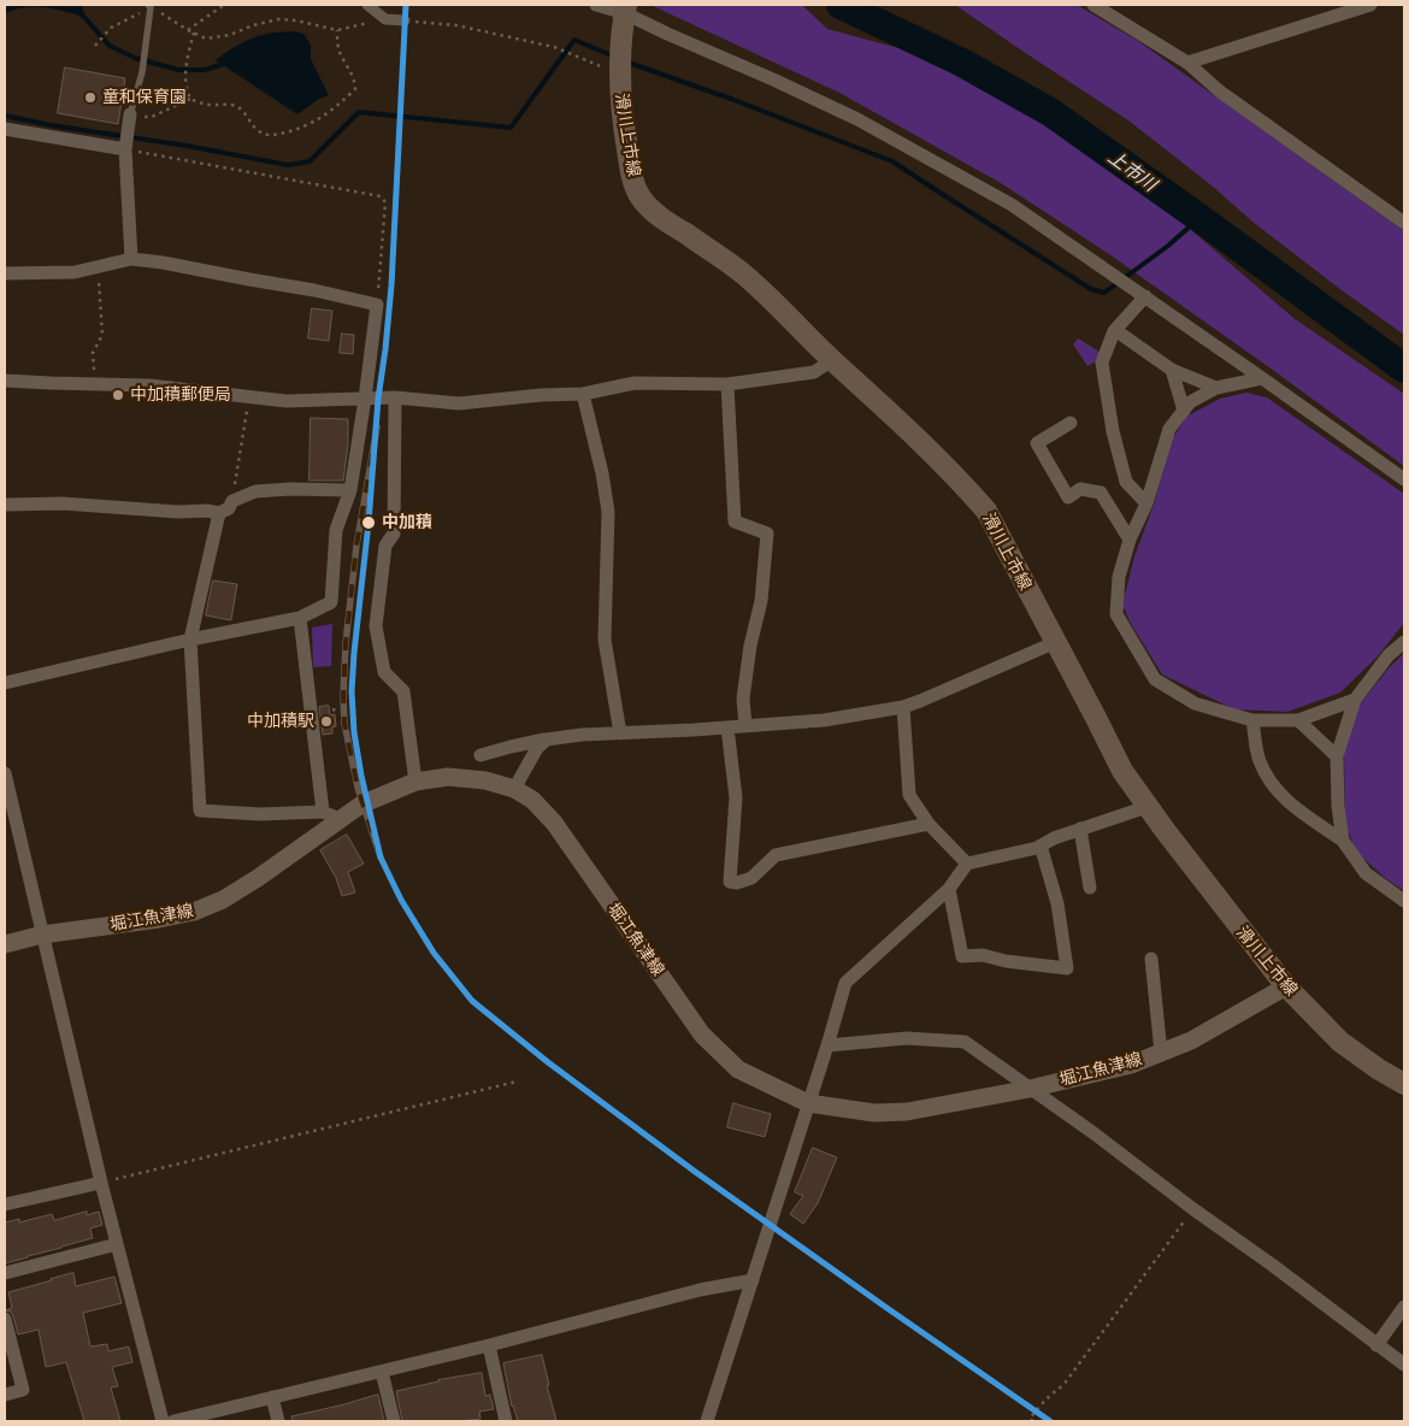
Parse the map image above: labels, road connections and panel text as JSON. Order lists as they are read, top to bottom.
{
  "streets": {
    "main road": ["滑川上市線", "堀江魚津線"]
  },
  "crossings": [
    ["滑川上市線", "堀江魚津線"]
  ],
  "water": ["上市川"],
  "places": [
    "童和保育園",
    "中加積郵便局",
    "中加積",
    "中加積駅"
  ]
}
